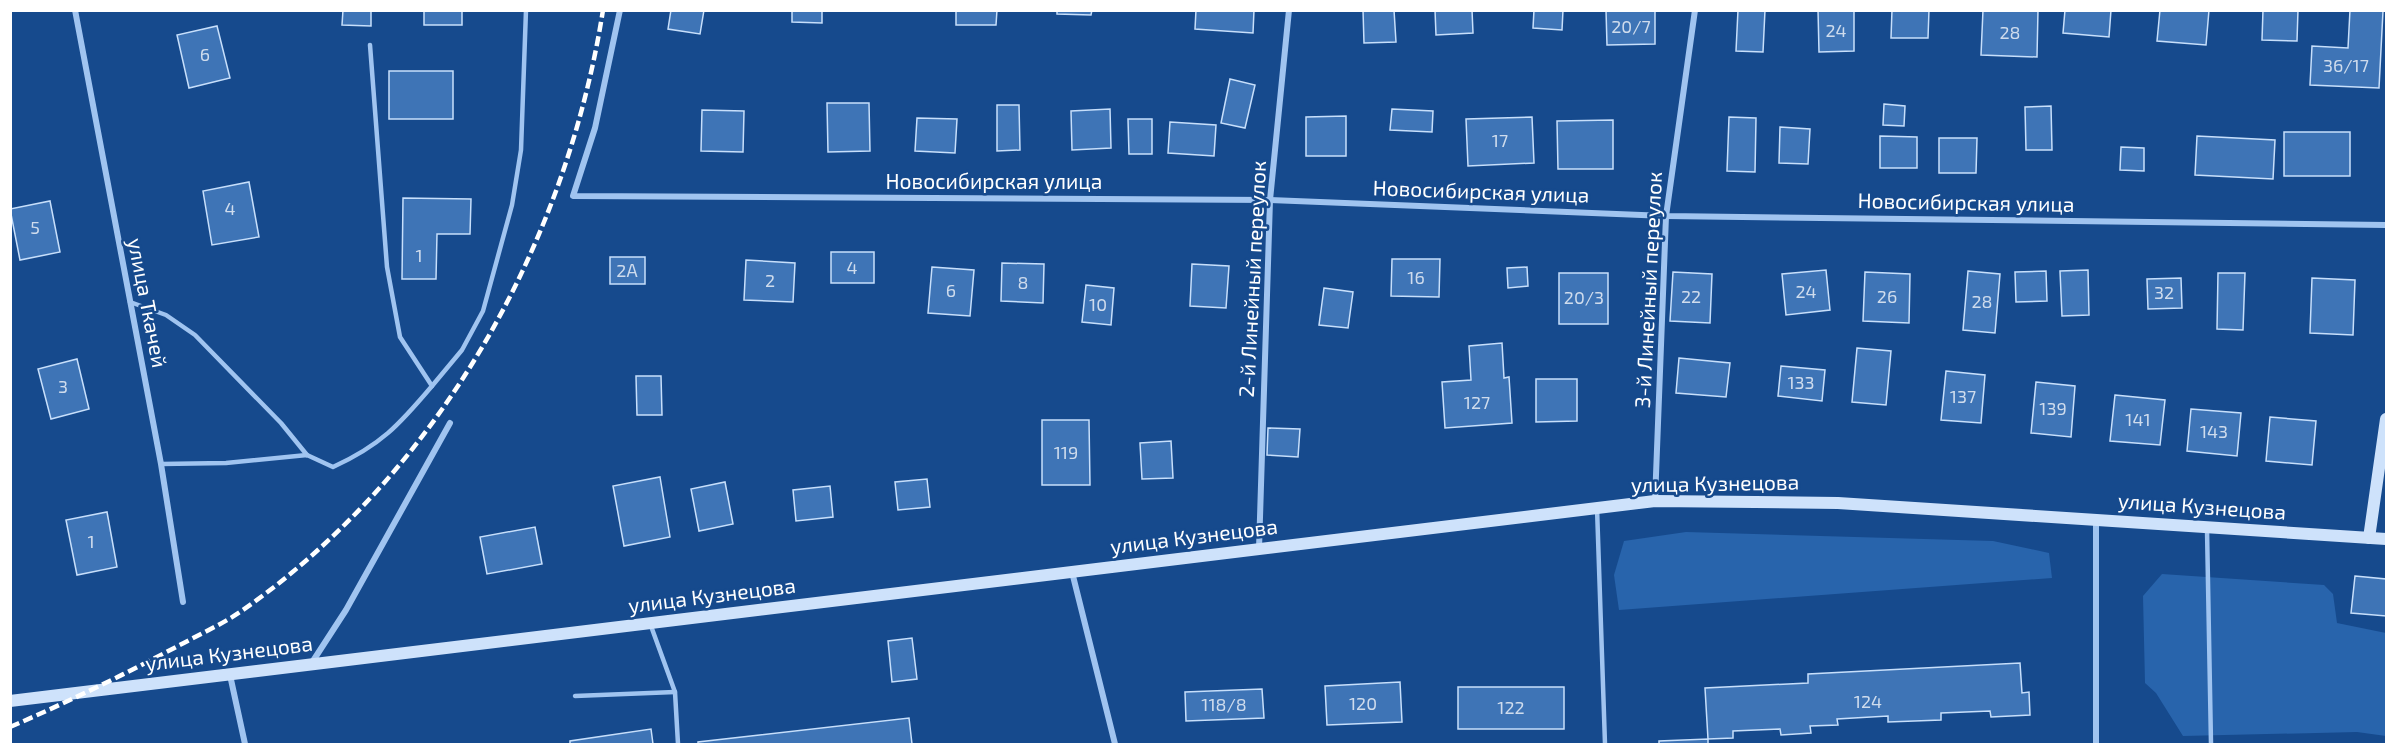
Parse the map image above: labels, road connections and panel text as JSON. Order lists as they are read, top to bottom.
{
  "streets": {
    "main road": ["улица Кузнецова"],
    "street": [
      "Новосибирская улица",
      "2-й Линейный переулок",
      "3-й Линейный переулок",
      "улица Ткачей"
    ]
  },
  "crossings": [
    ["Новосибирская улица", "2-й Линейный переулок"],
    ["Новосибирская улица", "3-й Линейный переулок"],
    ["2-й Линейный переулок", "улица Кузнецова"],
    ["3-й Линейный переулок", "улица Кузнецова"]
  ],
  "house_numbers": [
    "20/7",
    "24",
    "28",
    "6",
    "36/17",
    "17",
    "4",
    "5",
    "1",
    "4",
    "2А",
    "16",
    "2",
    "8",
    "6",
    "24",
    "32",
    "22",
    "26",
    "20/3",
    "28",
    "10",
    "133",
    "3",
    "137",
    "127",
    "139",
    "141",
    "143",
    "119",
    "1",
    "124",
    "120",
    "118/8",
    "122"
  ]
}
